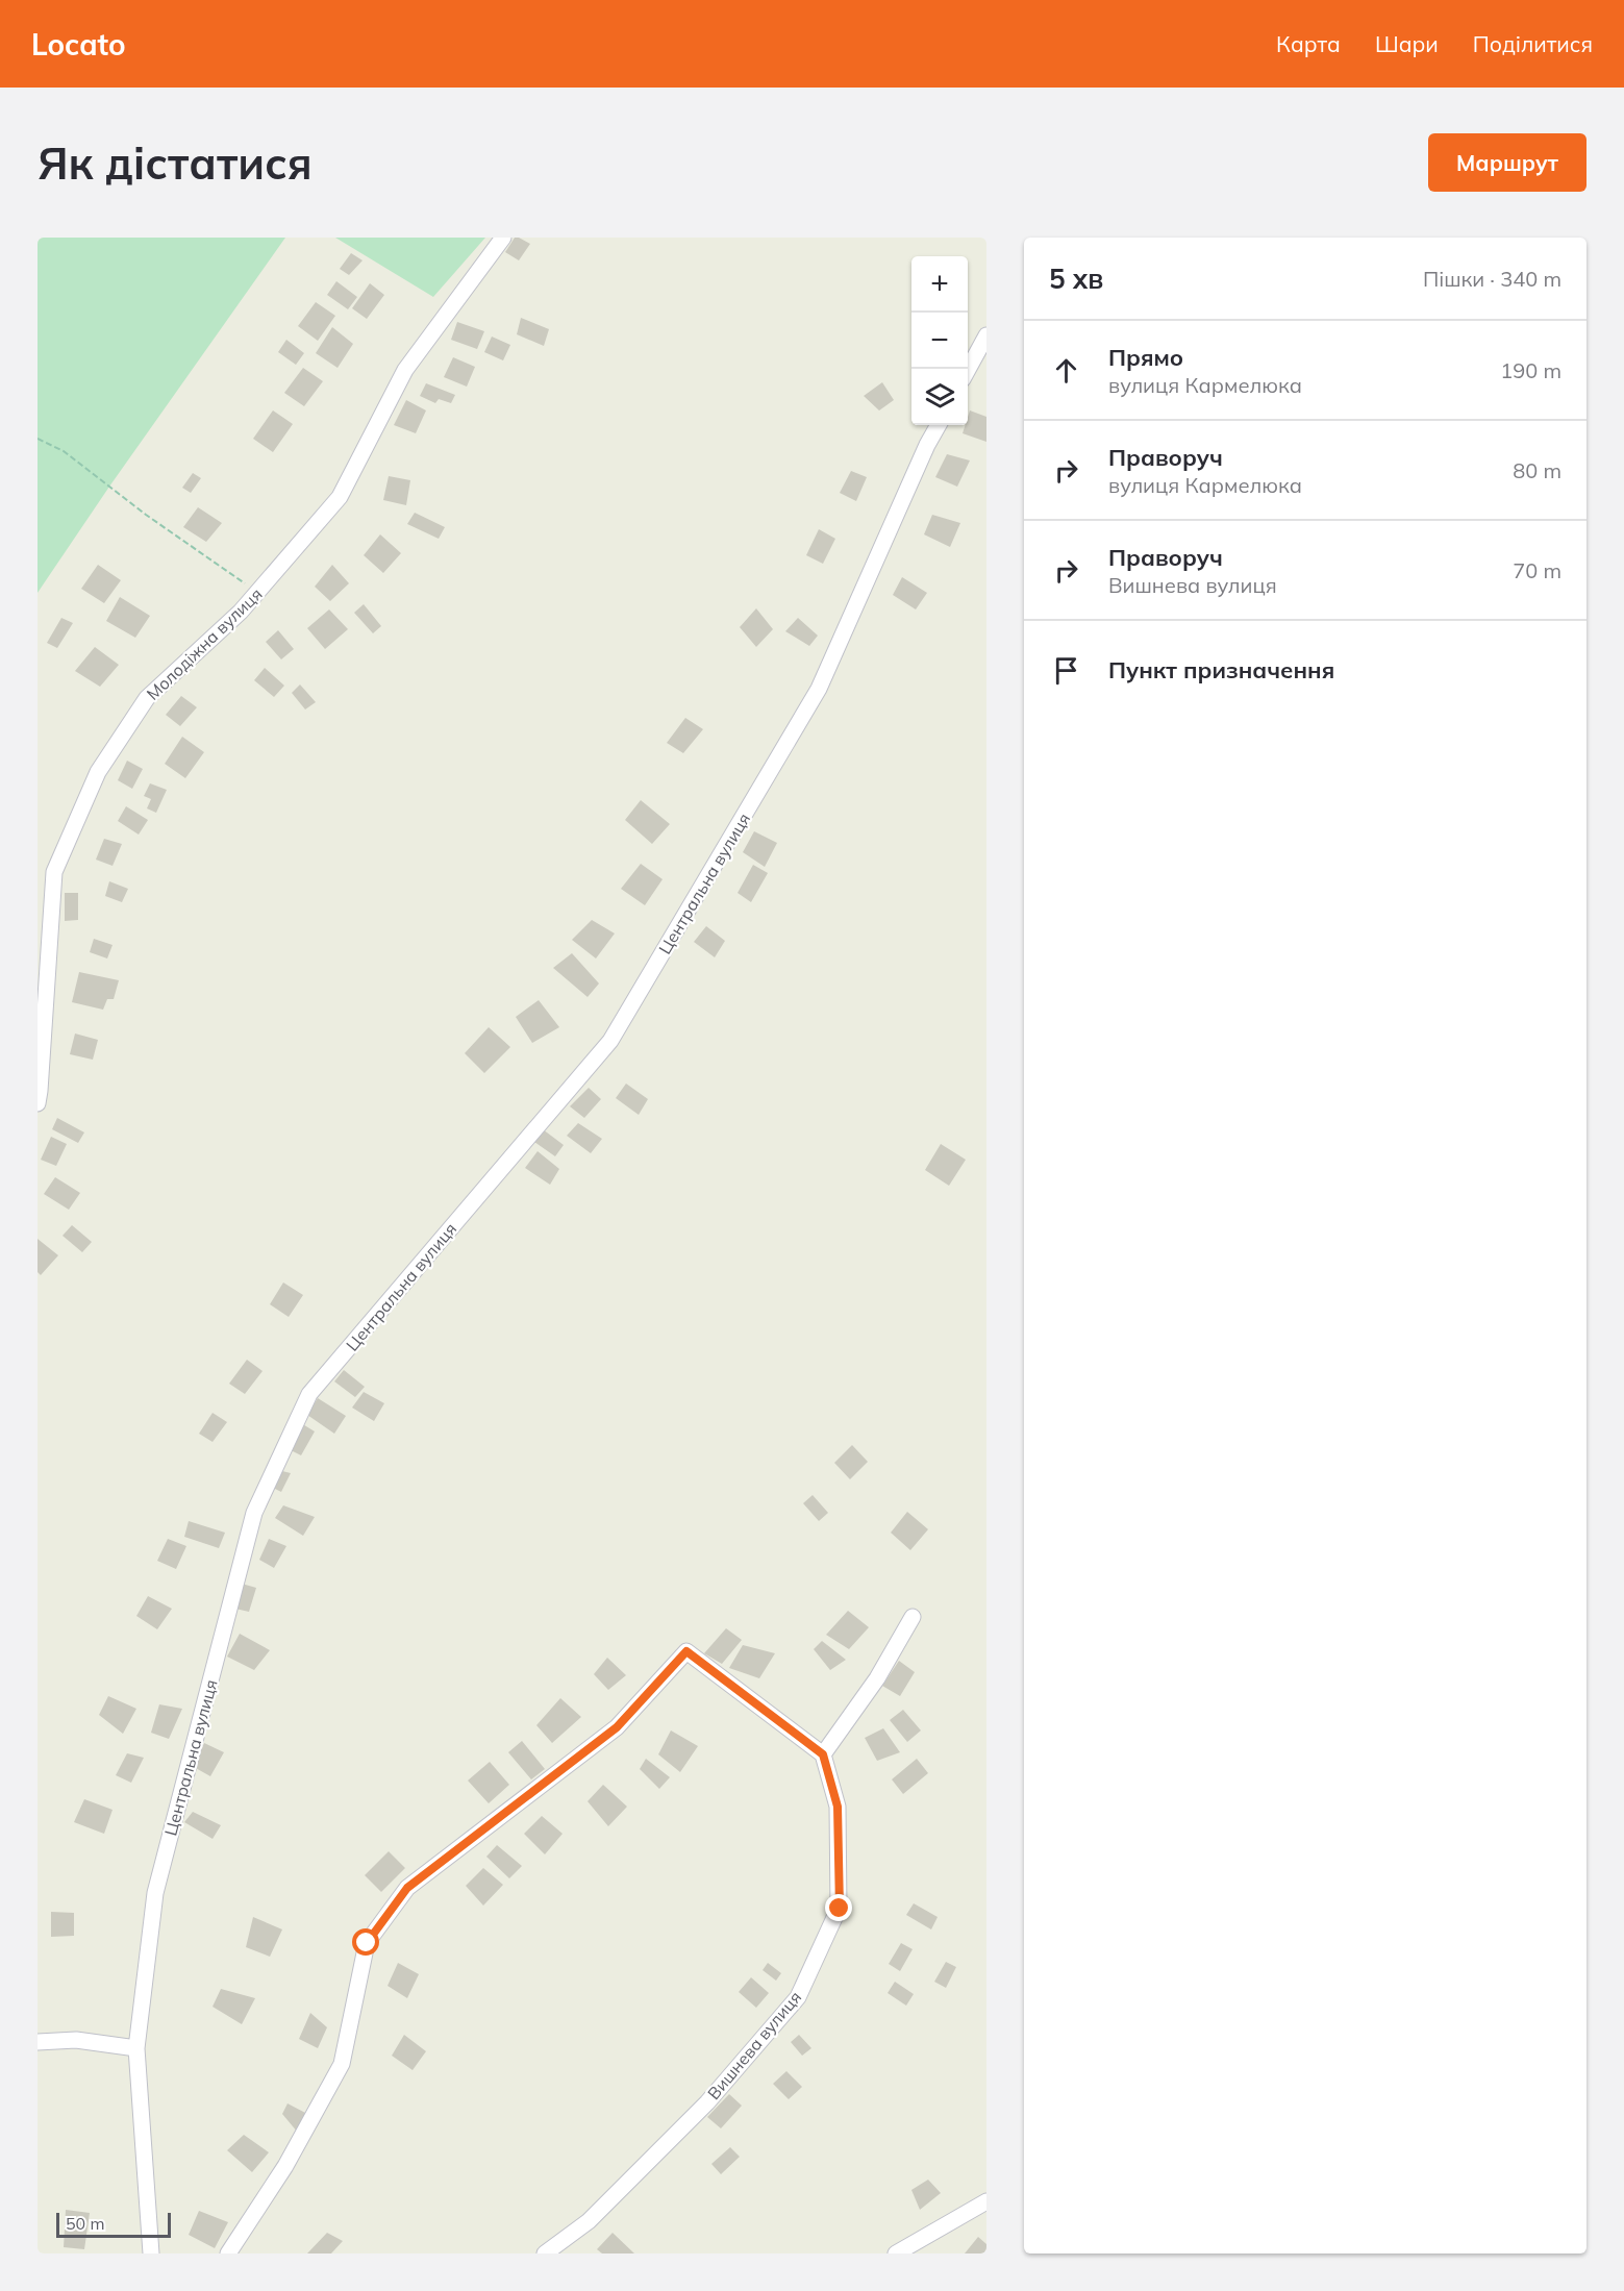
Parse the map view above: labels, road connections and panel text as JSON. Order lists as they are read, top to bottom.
{
  "streets": {
    "street": ["Молодіжна вулиця", "Центральна вулиця", "Вишнева вулиця"]
  },
  "scale_bar": "50 m",
  "page": {
    "header": "Locato",
    "nav": ["Карта", "Шари", "Поділитися"],
    "buttons": "Маршрут",
    "title": "Як дістатися",
    "heading": ["5 хв", "Пішки · 340 m"],
    "map_buttons": ["+", "−"],
    "list": [
      ["Прямо", "вулиця Кармелюка", "190 m"],
      ["Праворуч", "вулиця Кармелюка", "80 m"],
      ["Праворуч", "Вишнева вулиця", "70 m"],
      "Пункт призначення"
    ],
    "scale": "50 m"
  }
}
